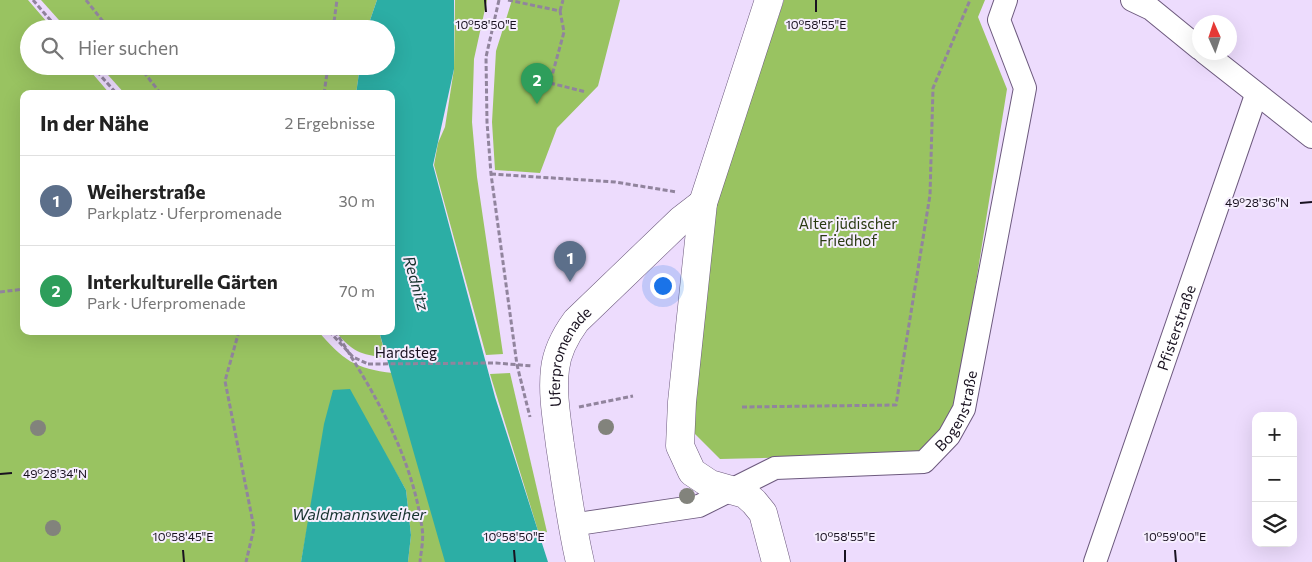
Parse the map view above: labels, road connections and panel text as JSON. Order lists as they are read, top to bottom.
{
  "streets": {
    "street": ["Pfisterstraße", "Uferpromenade", "Bogenstraße"],
    "path": ["Hardsteg"]
  },
  "crossings": [
    ["Uferpromenade", "Bogenstraße"]
  ],
  "water": ["Rednitz", "Waldmannsweiher"],
  "parks": ["Alter jüdischer Friedhof"],
  "north": "top",
  "page": {
    "search": "Hier suchen",
    "pins": ["2", "1"],
    "heading": ["In der Nähe", "2 Ergebnisse"],
    "list": [
      {
        "mark": "1",
        "name": "Weiherstraße",
        "note": "Parkplatz · Uferpromenade",
        "value": "30 m"
      },
      {
        "mark": "2",
        "name": "Interkulturelle Gärten",
        "note": "Park · Uferpromenade",
        "value": "70 m"
      }
    ],
    "map_buttons": ["+", "−"]
  },
  "coordinates": [
    "10°58'50\"E",
    "10°58'55\"E",
    "49°28'36\"N",
    "49°28'34\"N",
    "10°58'45\"E",
    "10°59'00\"E"
  ]
}
